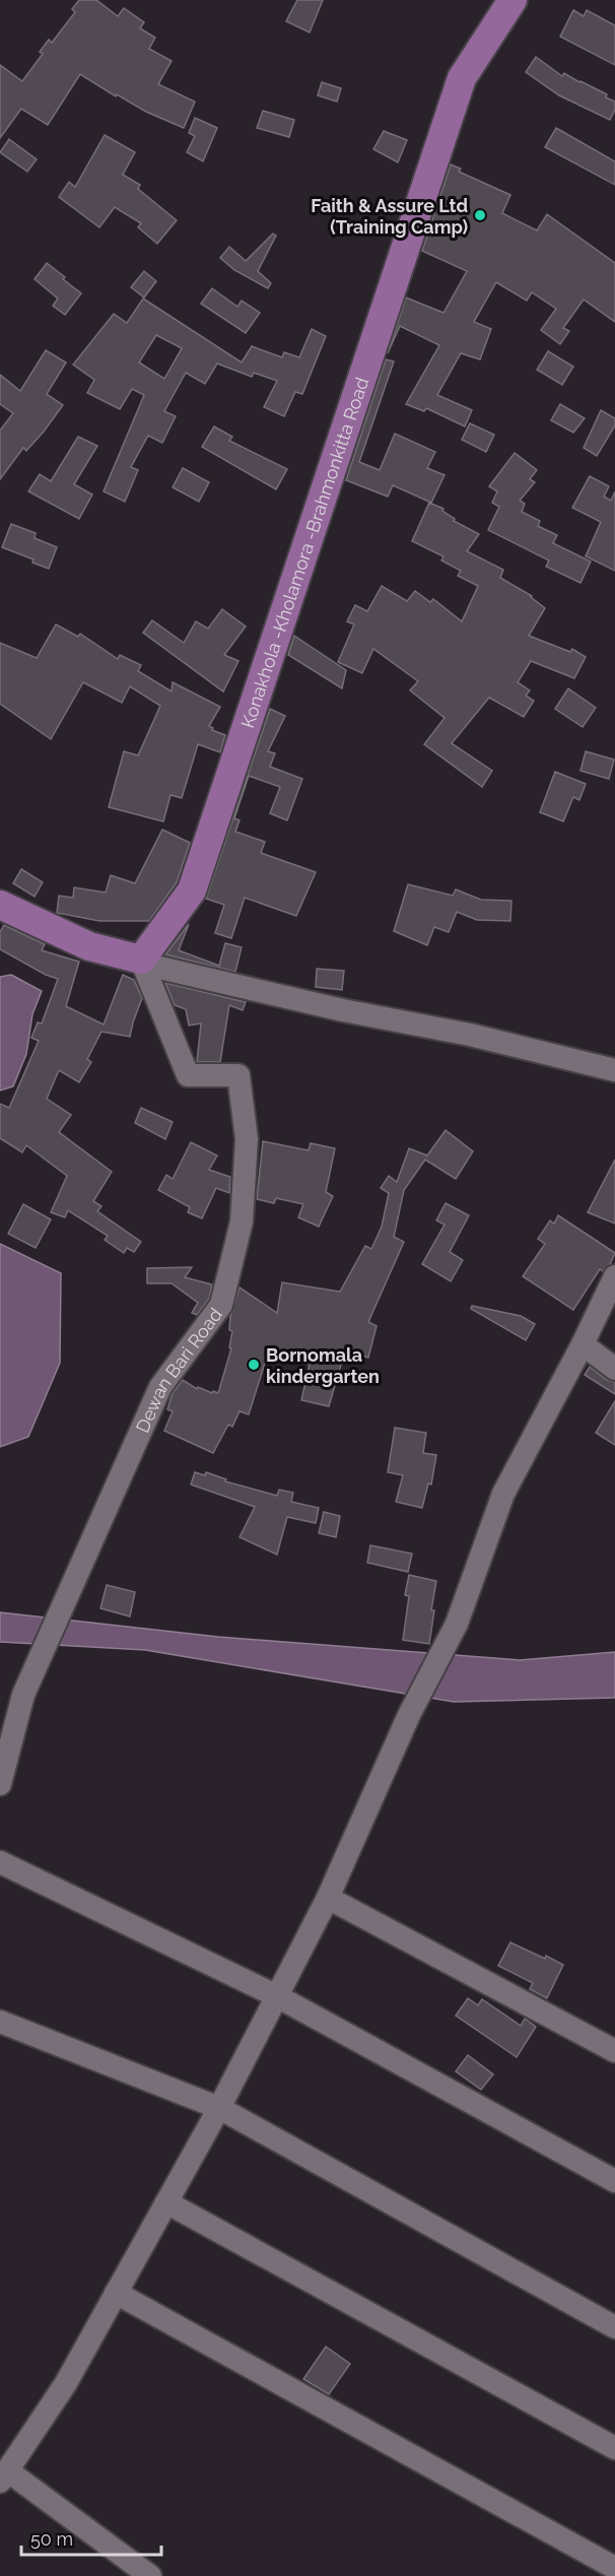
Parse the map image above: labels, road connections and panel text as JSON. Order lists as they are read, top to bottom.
{
  "streets": {
    "main road": ["Konakhola -Kholamora -Brahmonkitta Road"],
    "street": ["Dewan Bari Road"]
  },
  "crossings": [
    ["Konakhola -Kholamora -Brahmonkitta Road", "Dewan Bari Road"]
  ],
  "places": ["Faith & Assure Ltd (Training Camp)", "Bornomala kindergarten"],
  "scale_bar": "50 m"
}
